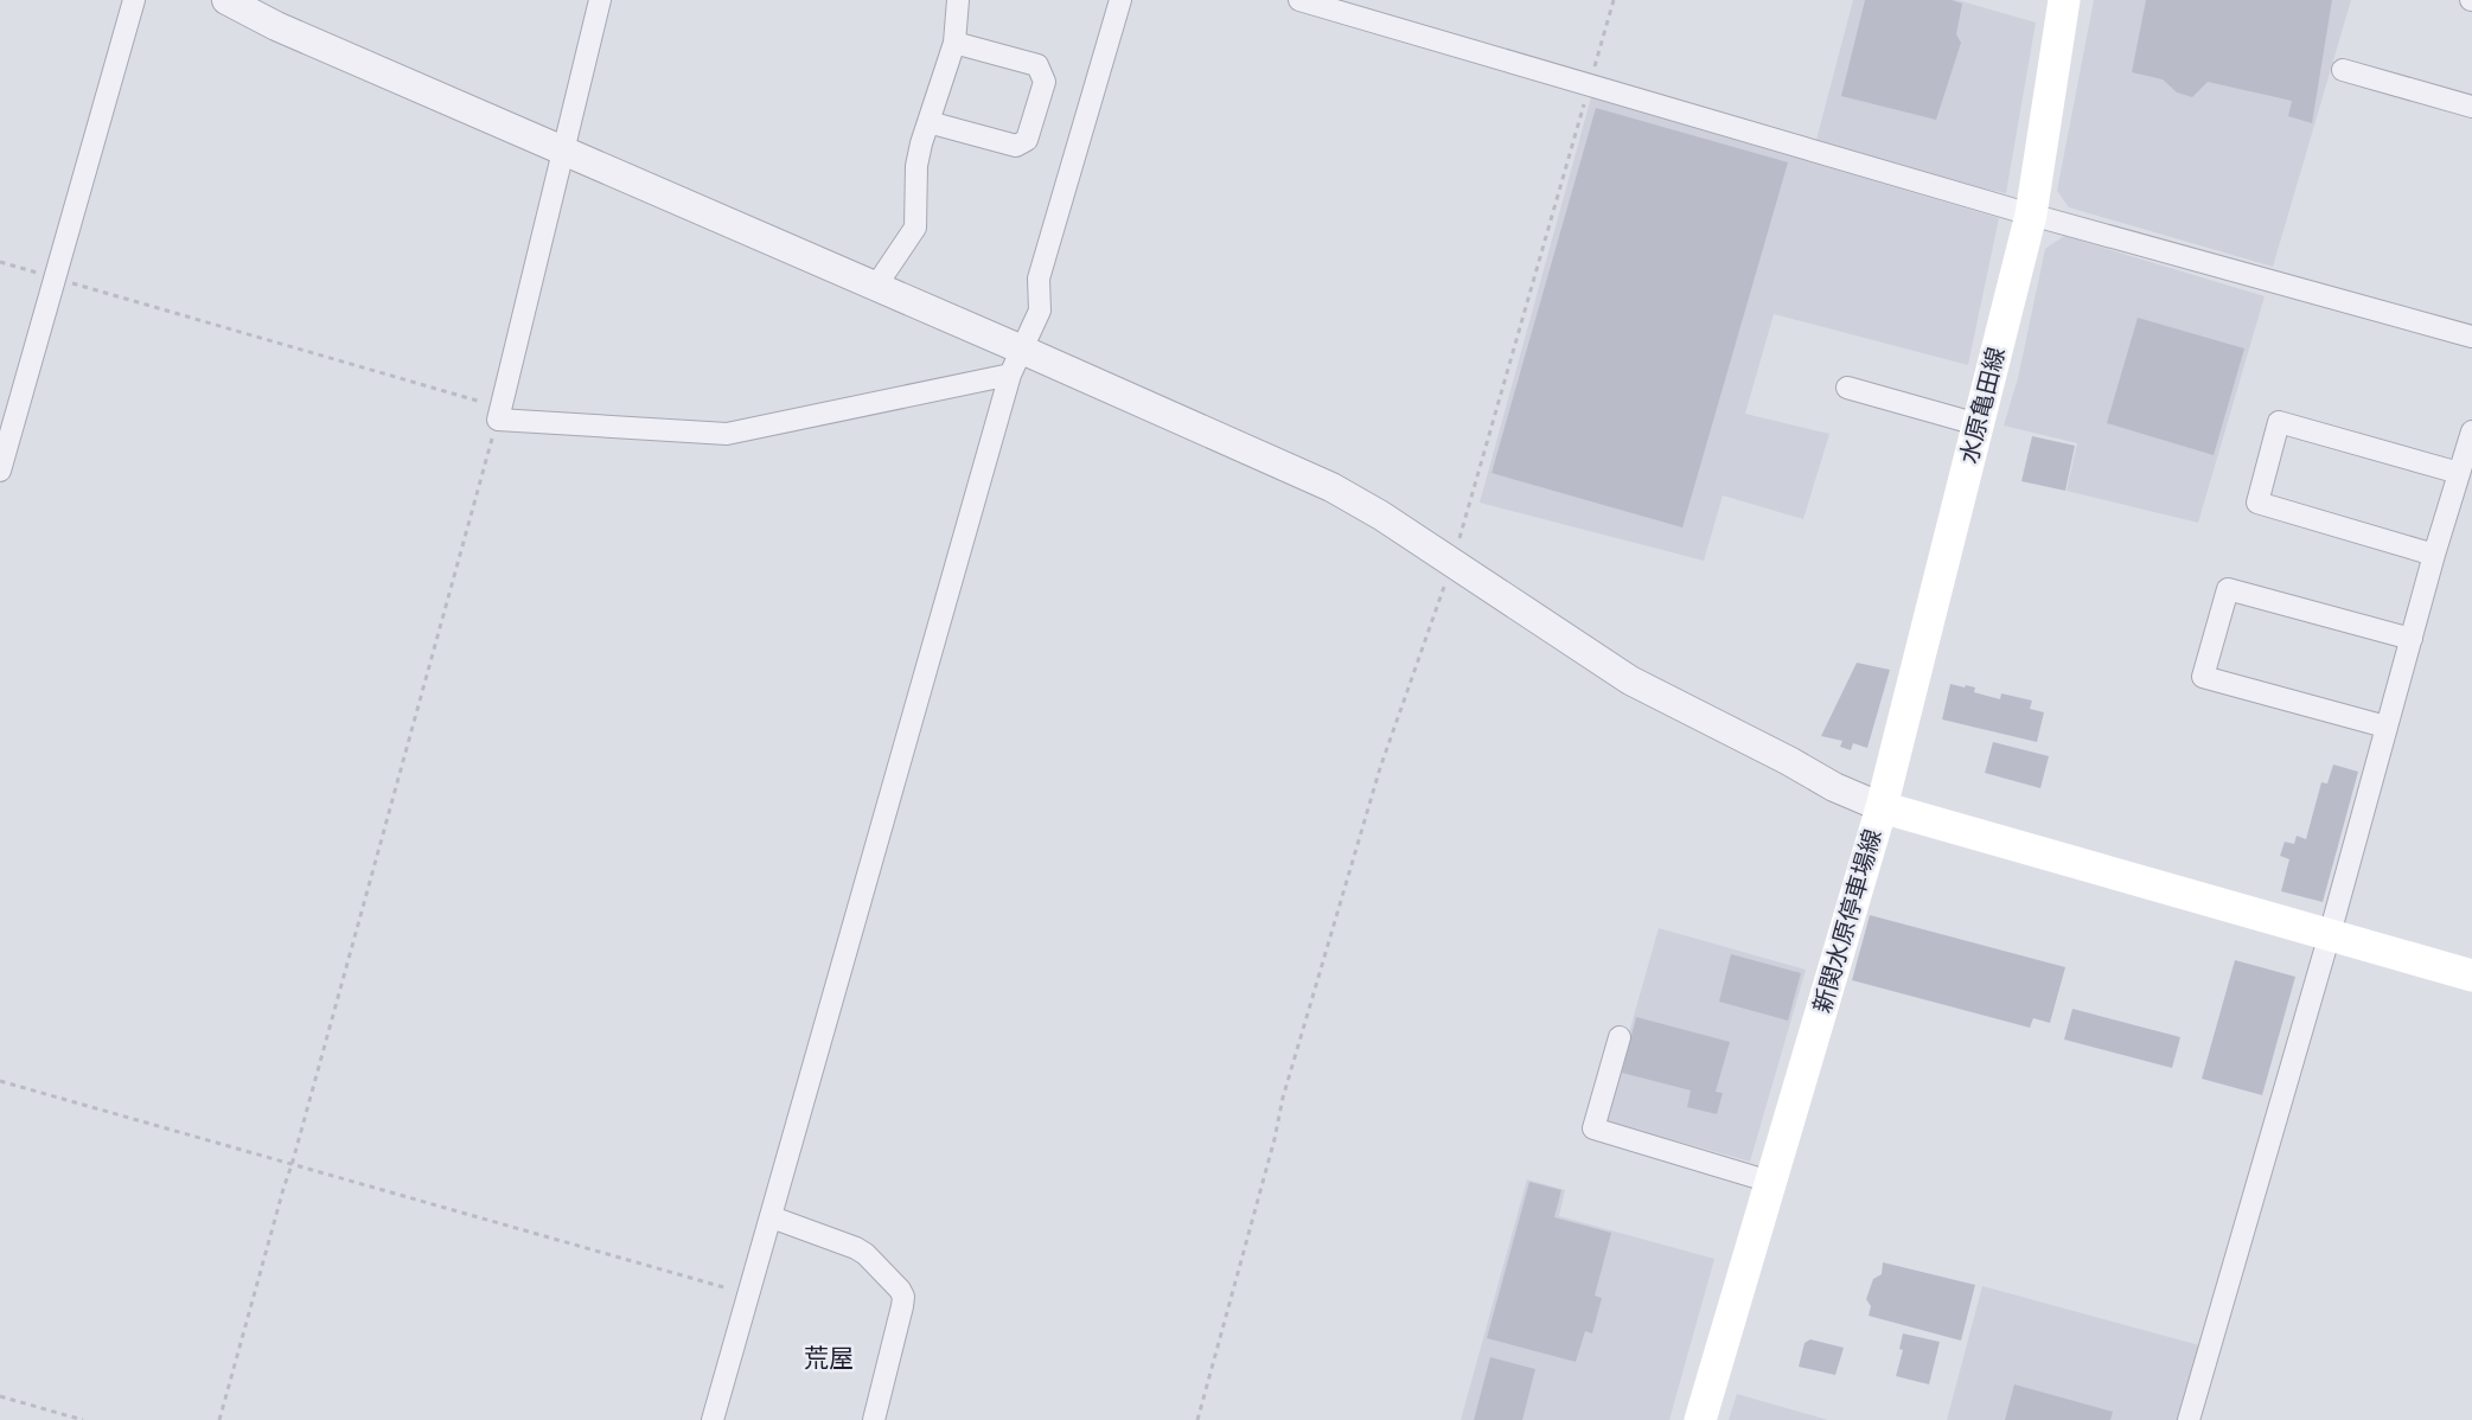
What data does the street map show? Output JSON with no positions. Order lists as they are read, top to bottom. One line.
{"streets":{"main road":["水原亀田線","新関水原停車場線"]},"crossings":[["水原亀田線","新関水原停車場線"]],"districts":["荒屋"]}
